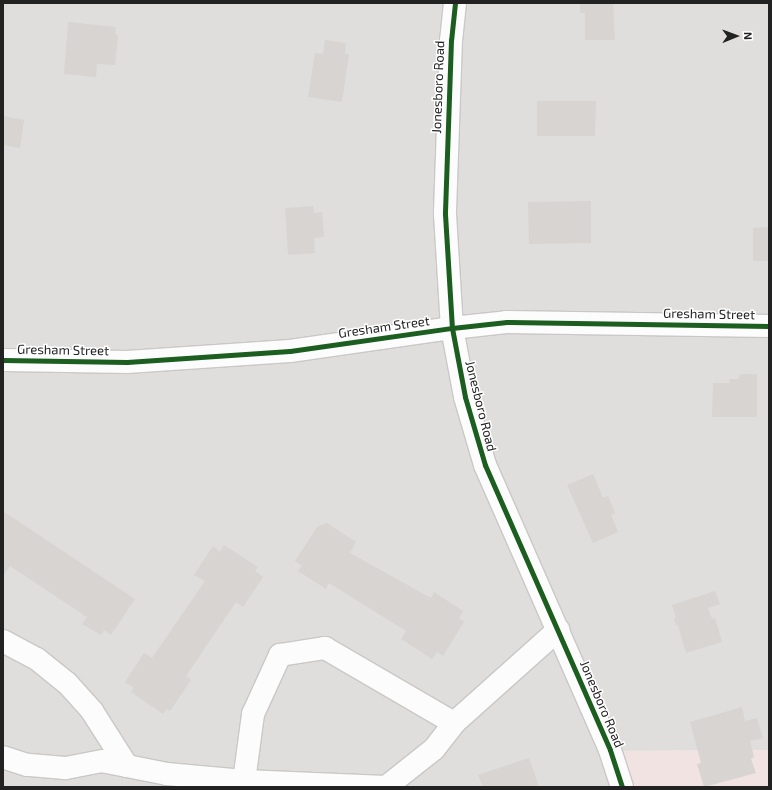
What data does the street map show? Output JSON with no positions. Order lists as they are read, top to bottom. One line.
{"streets":{"street":["Jonesboro Road","Gresham Street"]},"crossings":[["Jonesboro Road","Gresham Street"]],"north":"right"}
